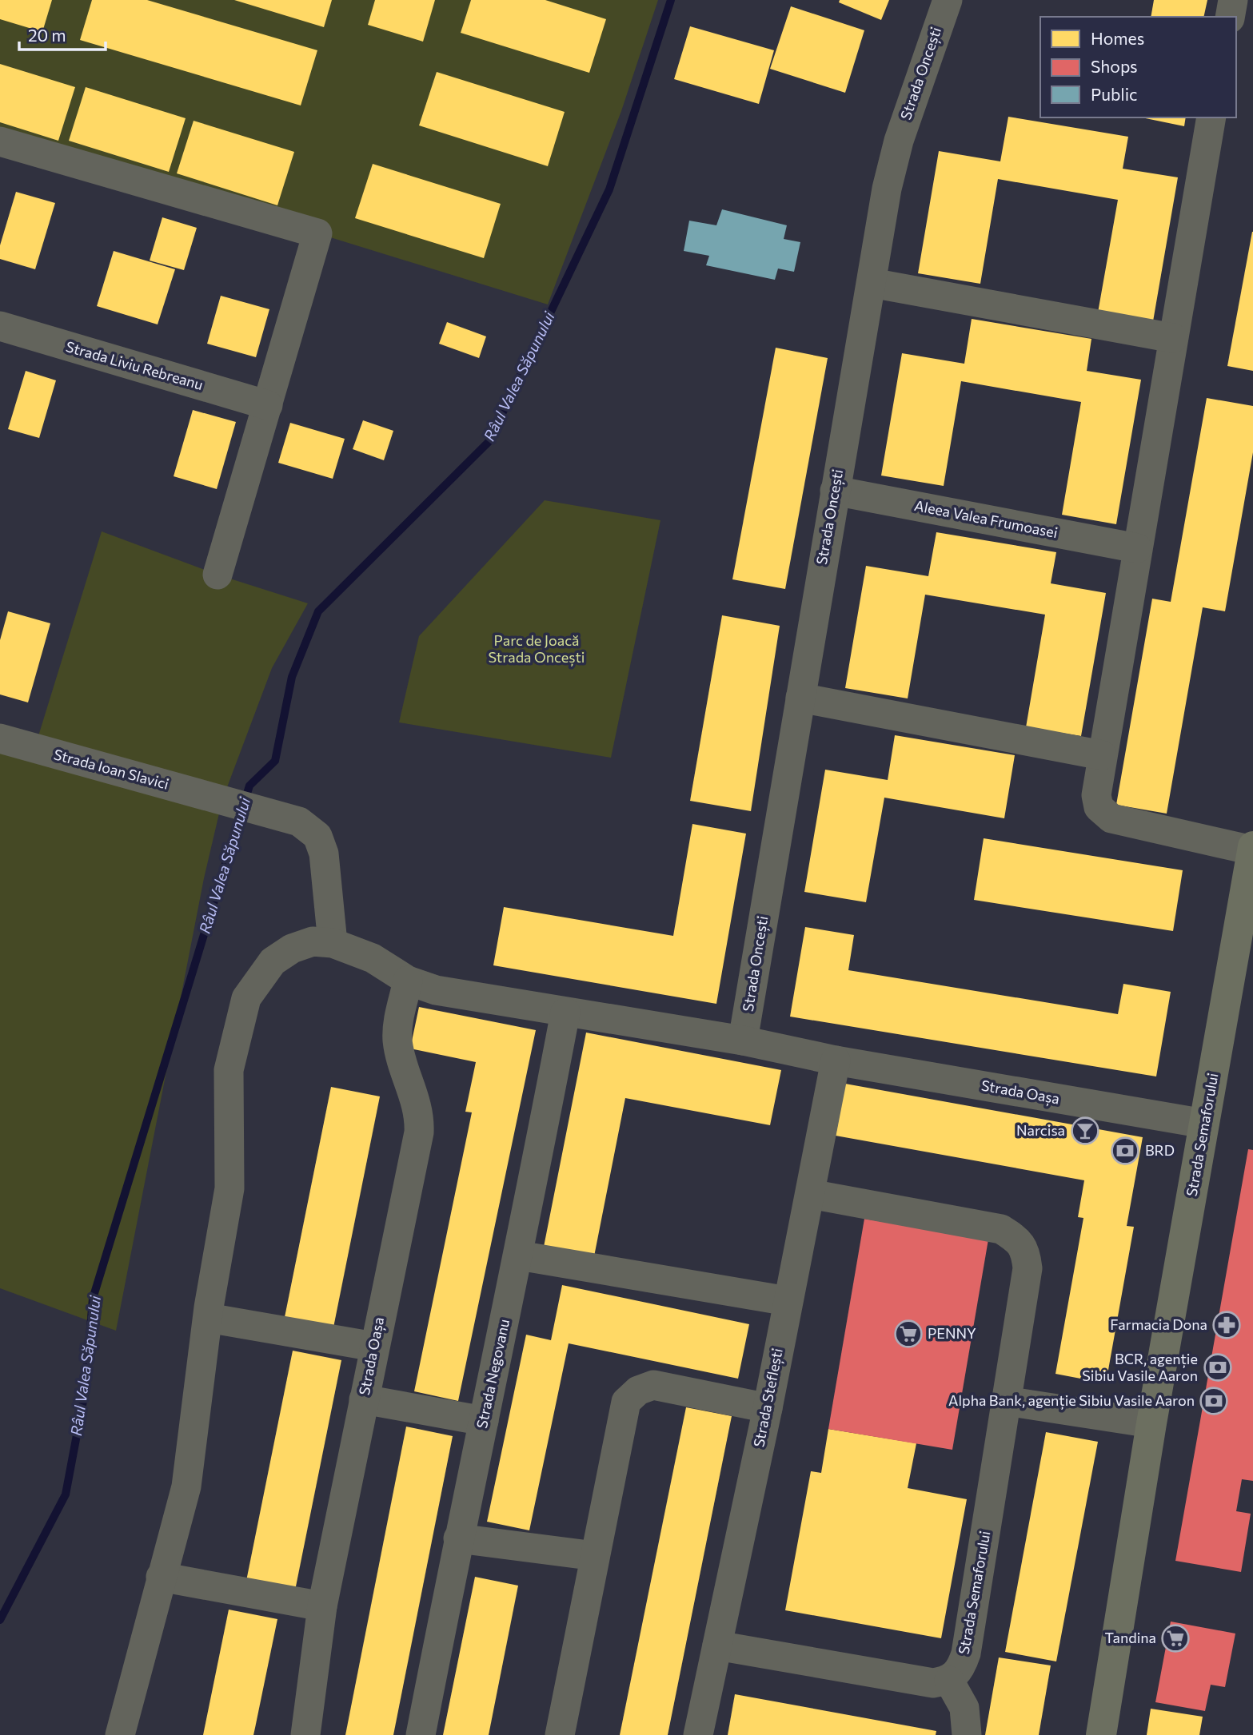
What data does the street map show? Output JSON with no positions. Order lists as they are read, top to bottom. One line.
{"streets":{"main road":["Strada Semaforului"],"street":["Strada Oncești","Strada Liviu Rebreanu","Aleea Valea Frumoasei","Strada Ioan Slavici","Strada Oașa","Strada Negovanu","Strada Steflești"]},"crossings":[["Strada Oncești","Aleea Valea Frumoasei"],["Strada Oncești","Strada Oașa"],["Strada Ioan Slavici","Strada Oașa"],["Strada Oașa","Strada Semaforului"],["Strada Oașa","Strada Negovanu"],["Strada Oașa","Strada Steflești"],["Strada Semaforului","Strada Steflești"]],"water":["Râul Valea Săpunului"],"parks":["Parc de Joacă Strada Oncești"],"places":{"bar":["Narcisa"],"bank":["BRD","BCR, agenție Sibiu Vasile Aaron","Alpha Bank, agenție Sibiu Vasile Aaron"],"pharmacy":["Farmacia Dona"],"supermarket":["PENNY","Tandina"]},"legend":["Homes","Shops","Public"],"scale_bar":"20 m"}
